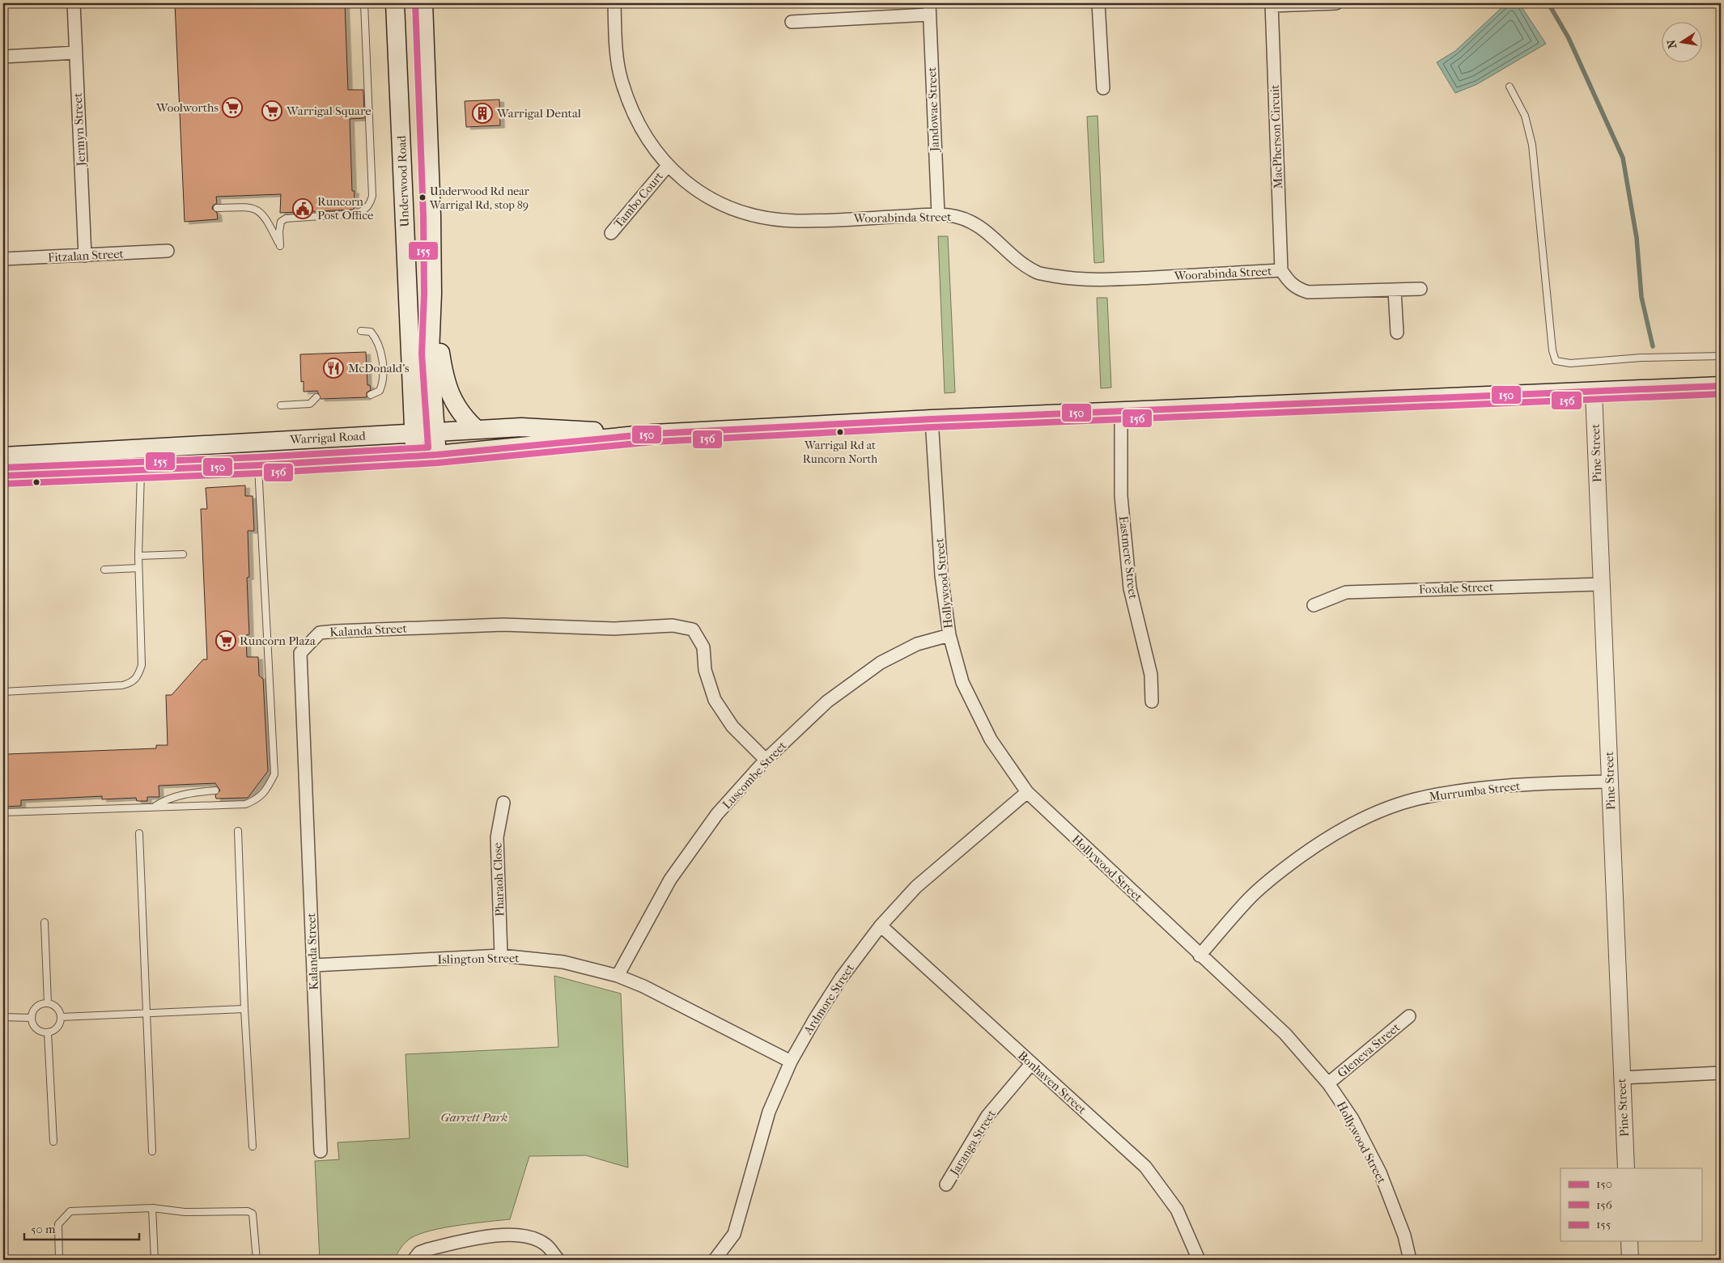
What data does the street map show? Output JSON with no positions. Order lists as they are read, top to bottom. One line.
{"streets":{"main road":["Underwood Road","Warrigal Road"],"street":["Jandowae Street","Jermyn Street","MacPherson Circuit","Tambo Court","Woorabinda Street","Fitzalan Street","Pine Street","Eastmere Street","Hollywood Street","Foxdale Street","Kalanda Street","Luscombe Street","Murrumba Street","Pharaoh Close","Islington Street","Ardmore Street","Gleneva Street","Bonhaven Street","Jaranga Street"]},"crossings":[["Jandowae Street","Woorabinda Street"],["Jermyn Street","Fitzalan Street"],["MacPherson Circuit","Woorabinda Street"],["Underwood Road","Warrigal Road"],["Tambo Court","Woorabinda Street"],["Warrigal Road","Pine Street"],["Warrigal Road","Eastmere Street"],["Warrigal Road","Hollywood Street"],["Pine Street","Foxdale Street"],["Pine Street","Murrumba Street"],["Hollywood Street","Luscombe Street"],["Hollywood Street","Murrumba Street"],["Hollywood Street","Ardmore Street"],["Hollywood Street","Gleneva Street"],["Kalanda Street","Luscombe Street"],["Kalanda Street","Islington Street"],["Luscombe Street","Islington Street"],["Pharaoh Close","Islington Street"],["Islington Street","Ardmore Street"],["Ardmore Street","Bonhaven Street"],["Bonhaven Street","Jaranga Street"]],"parks":["Garrett Park"],"places":{"supermarket":["Woolworths","Warrigal Square","Runcorn Plaza"],"building":["Warrigal Dental"],"other":["Underwood Rd near Warrigal Rd, stop 89","Warrigal Rd at Runcorn North"],"public building":["Runcorn Post Office"],"restaurant":["McDonald's"]},"lines":["transit line 155","transit line 150","transit line 156"],"legend":["150","156","155"],"scale_bar":"50 m","north":"left"}
